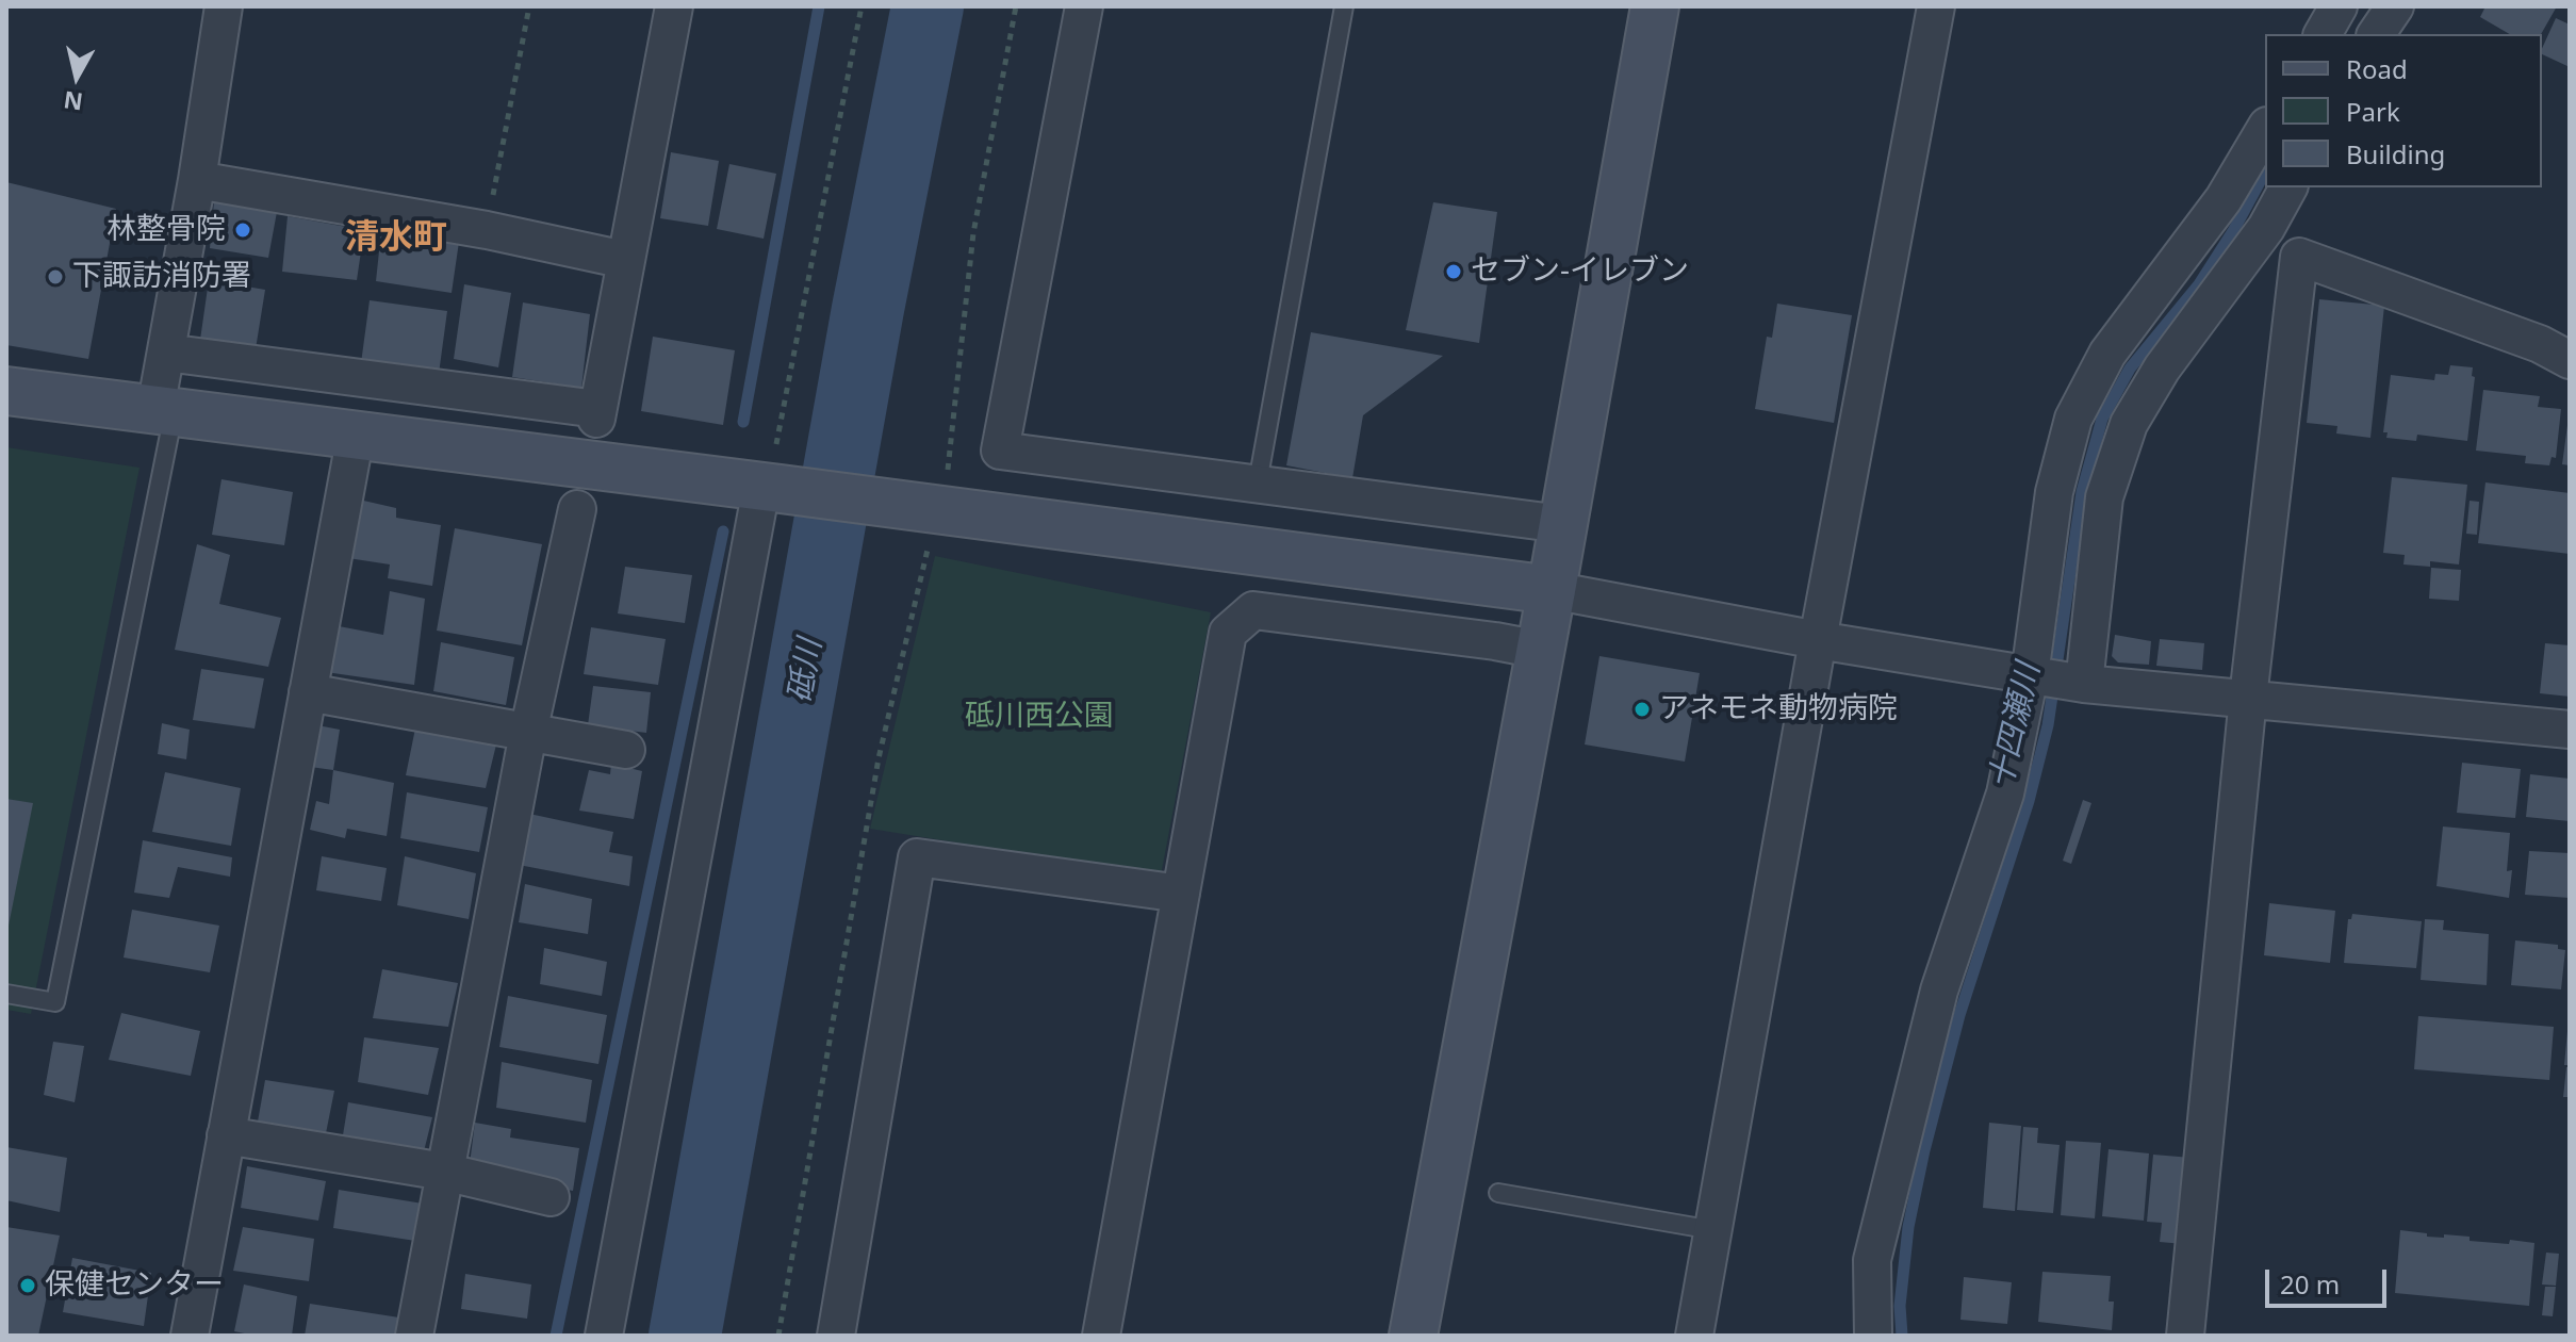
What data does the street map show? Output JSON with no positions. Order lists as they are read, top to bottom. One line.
{"districts":["清水町"],"water":["砥川","十四瀬川"],"parks":["砥川西公園"],"places":["林整骨院","セブン-イレブン","下諏訪消防署","アネモネ動物病院","保健センター"],"legend":["Road","Park","Building"],"scale_bar":"20 m","north":"bottom"}
